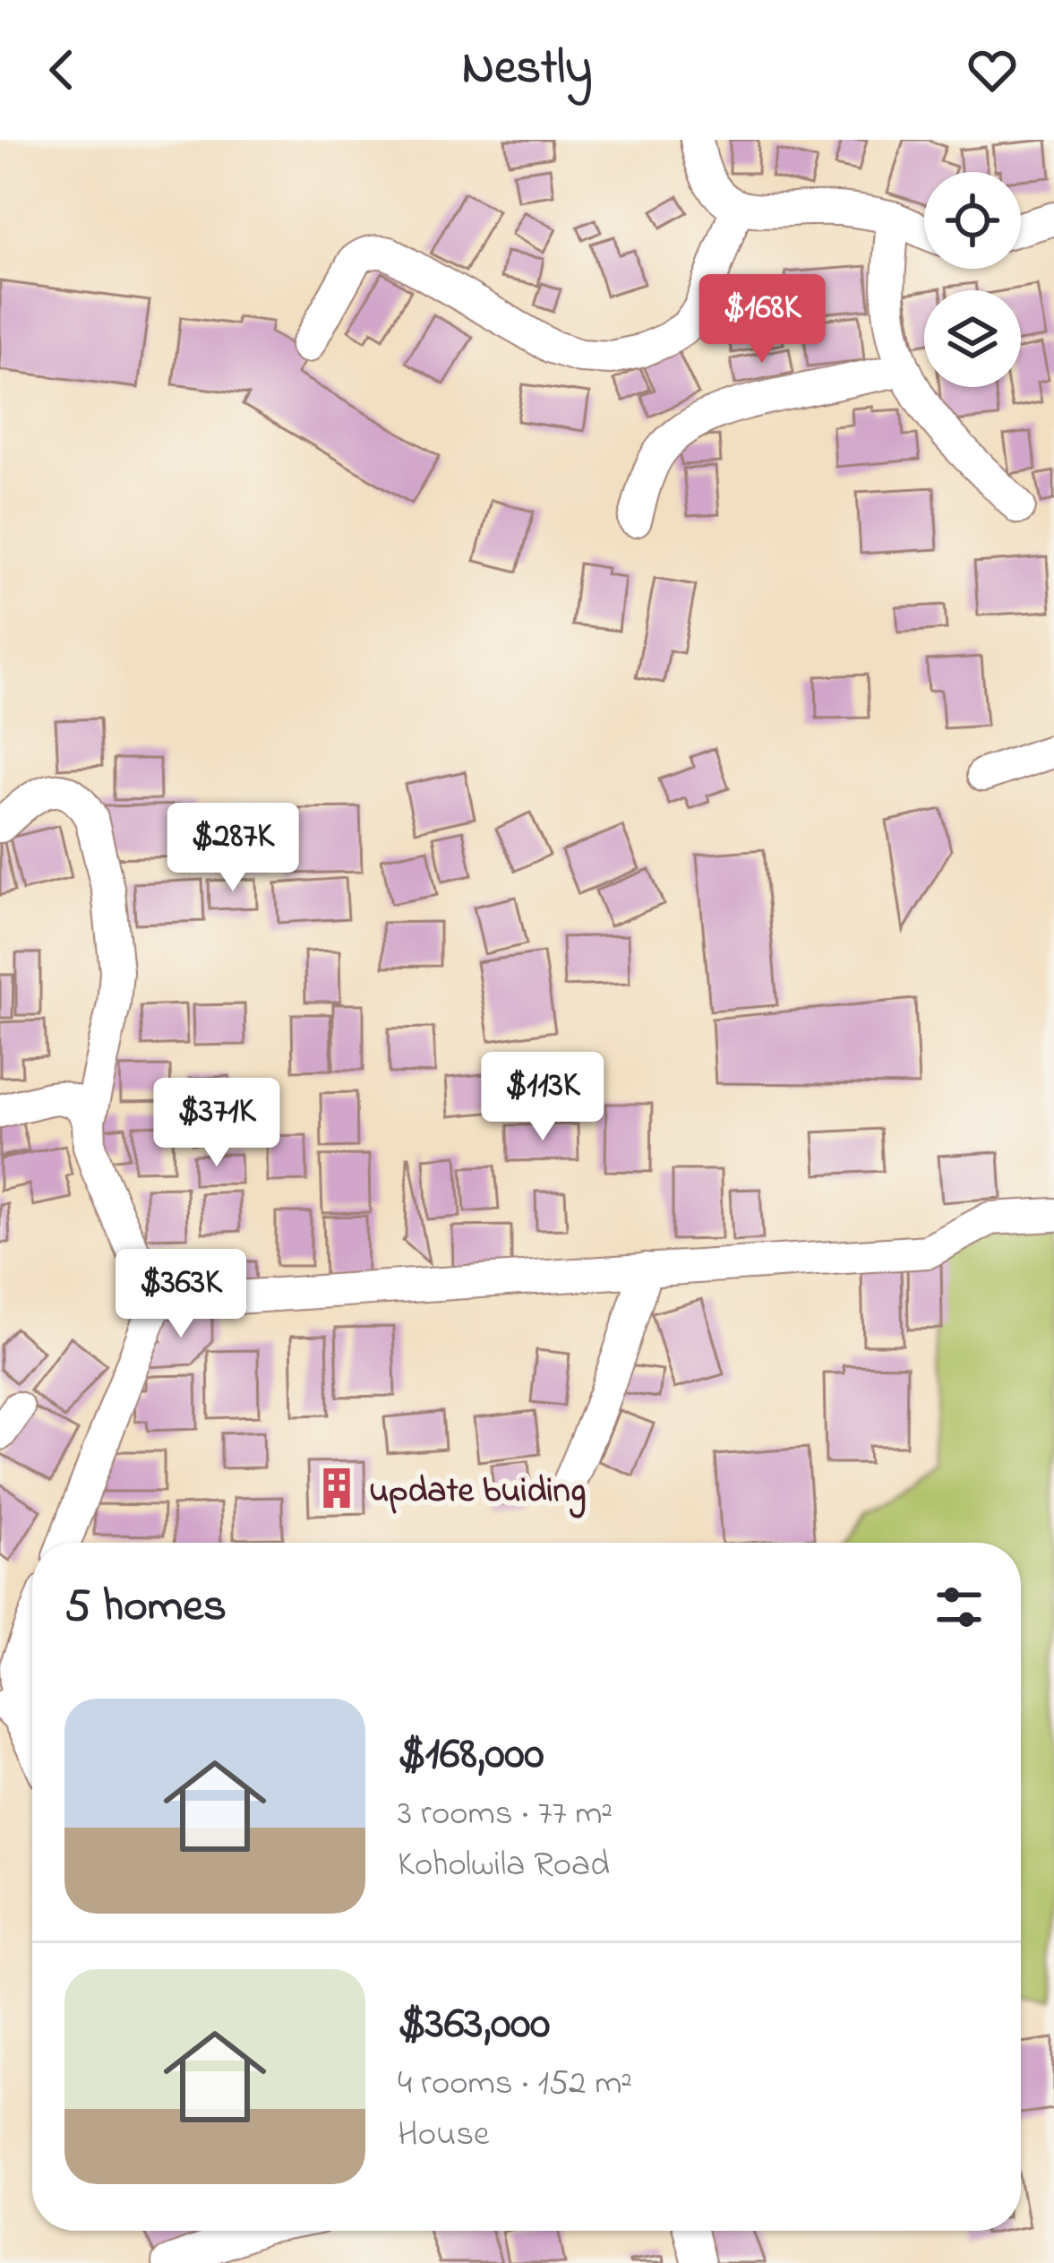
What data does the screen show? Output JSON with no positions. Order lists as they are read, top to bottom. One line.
{"places":{"building":["update buiding"]},"page":{"header":"Nestly","price":["$168K","$287K","$113K","$371K","$363K"],"heading":"5 homes","list":[{"name":"$168,000","note":"3 rooms · 77 m² · Koholwila Road"},{"name":"$363,000","note":"4 rooms · 152 m² · House"}]}}
